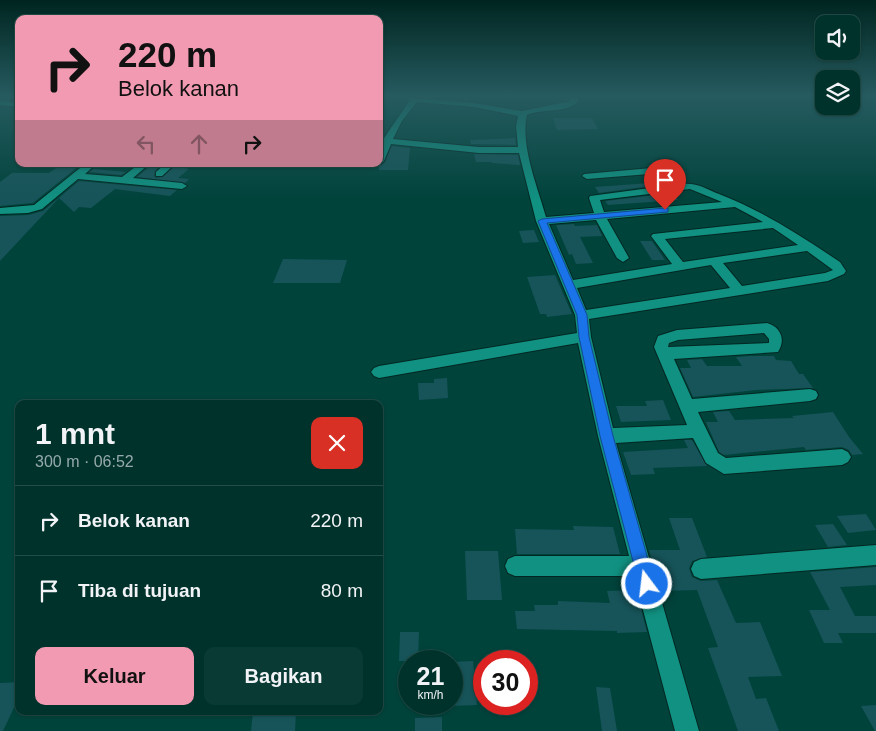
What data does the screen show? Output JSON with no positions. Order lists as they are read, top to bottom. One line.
{"page":{"turn":["220 m","Belok kanan"],"heading":["1 mnt","300 m · 06:52"],"list":[{"name":"Belok kanan","value":"220 m"},{"name":"Tiba di tujuan","value":"80 m"}],"buttons":["Keluar","Bagikan"],"speed":"21 km/h","limit":"30"}}
